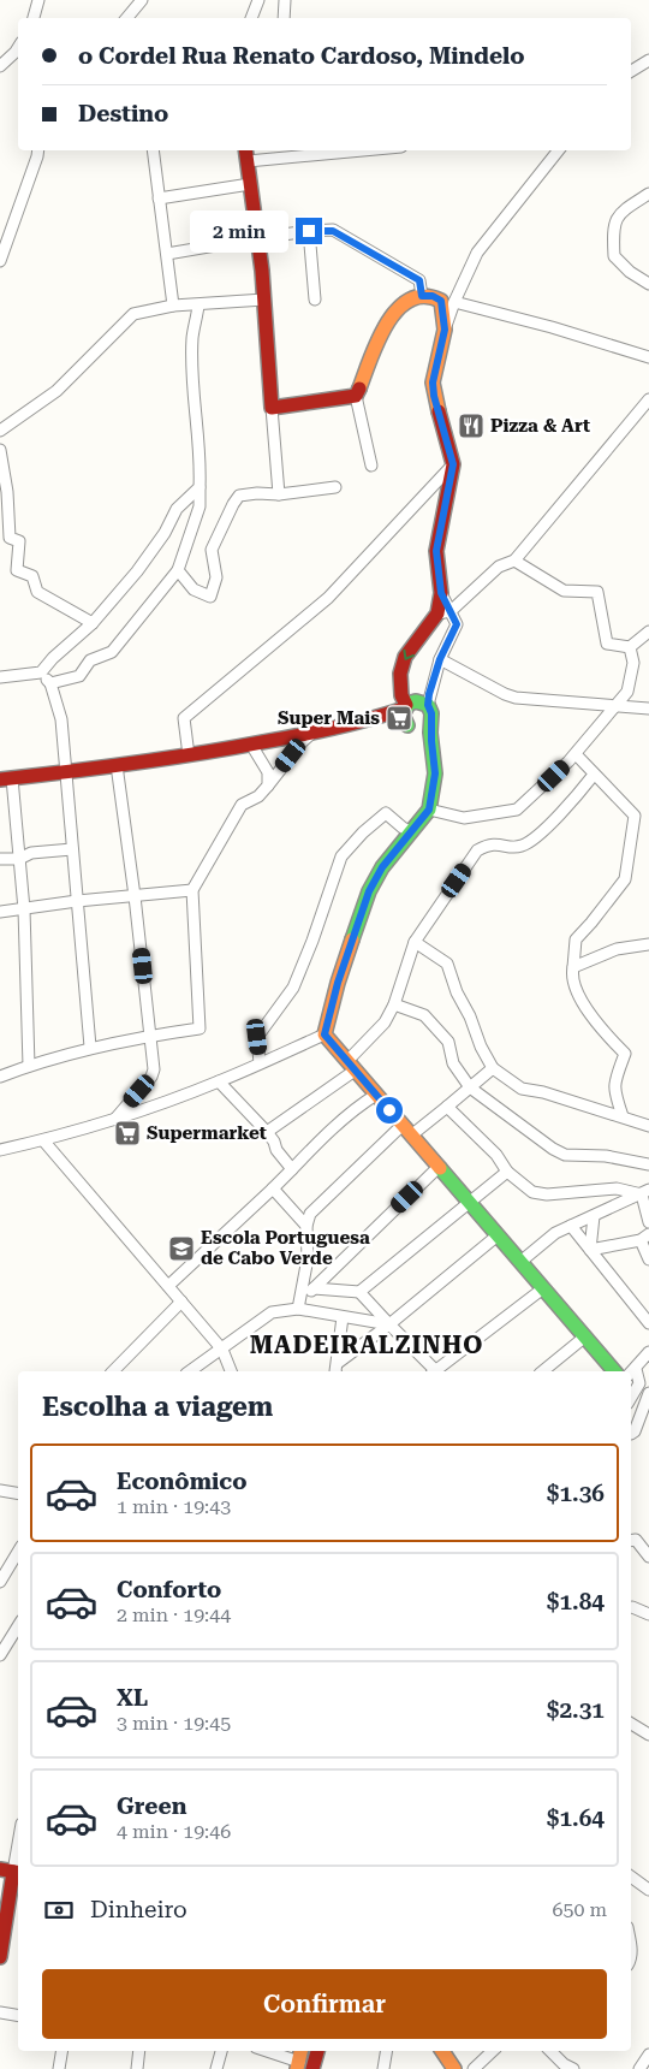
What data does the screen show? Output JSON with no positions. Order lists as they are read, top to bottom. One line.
{"districts":["MADEIRALZINHO"],"places":{"restaurant":["Pizza & Art"],"supermarket":["Super Mais","Supermarket"],"school or university":["Escola Portuguesa de Cabo Verde"]},"page":{"banner":["o Cordel Rua Renato Cardoso, Mindelo","Destino"],"bubble":"2 min","heading":"Escolha a viagem","list":[{"name":"Econômico","note":"1 min · 19:43","value":"$1.36"},{"name":"Conforto","note":"2 min · 19:44","value":"$1.84"},{"name":"XL","note":"3 min · 19:45","value":"$2.31"},{"name":"Green","note":"4 min · 19:46","value":"$1.64"}],"pay":["Dinheiro","650 m"],"buttons":"Confirmar"}}
